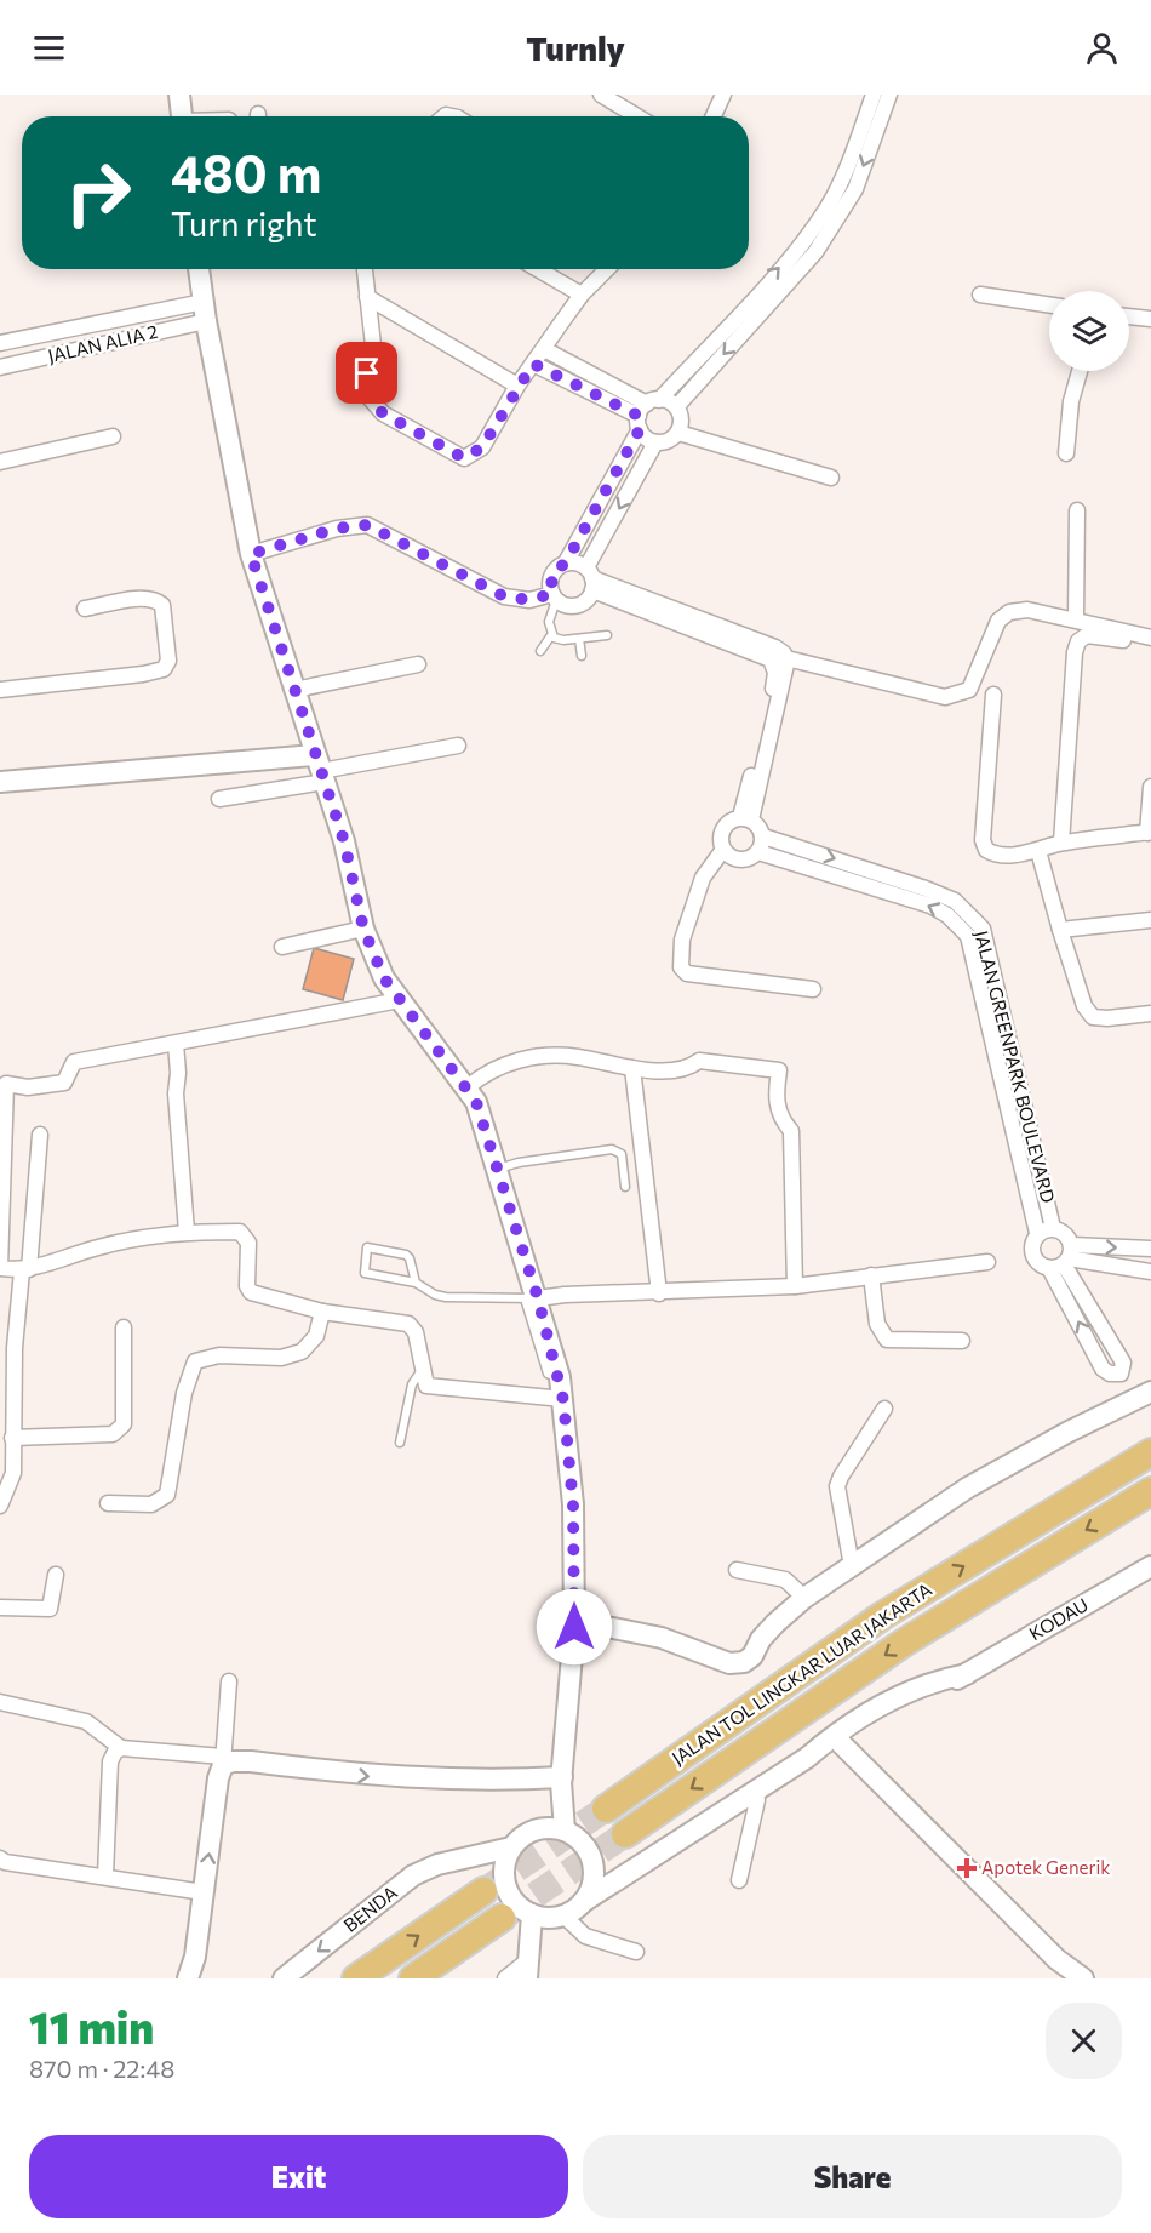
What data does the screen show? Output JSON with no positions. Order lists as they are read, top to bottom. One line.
{"streets":{"highway":["JALAN TOL LINGKAR LUAR JAKARTA"],"street":["JALAN ALIA 2","JALAN GREENPARK BOULEVARD","KODAU","BENDA"]},"crossings":[["KODAU","BENDA"]],"one_way":["BENDA"],"places":{"health":["Apotek Generik"]},"page":{"header":"Turnly","turn":["480 m","Turn right"],"heading":["11 min","870 m · 22:48"],"buttons":["Exit","Share"]}}
